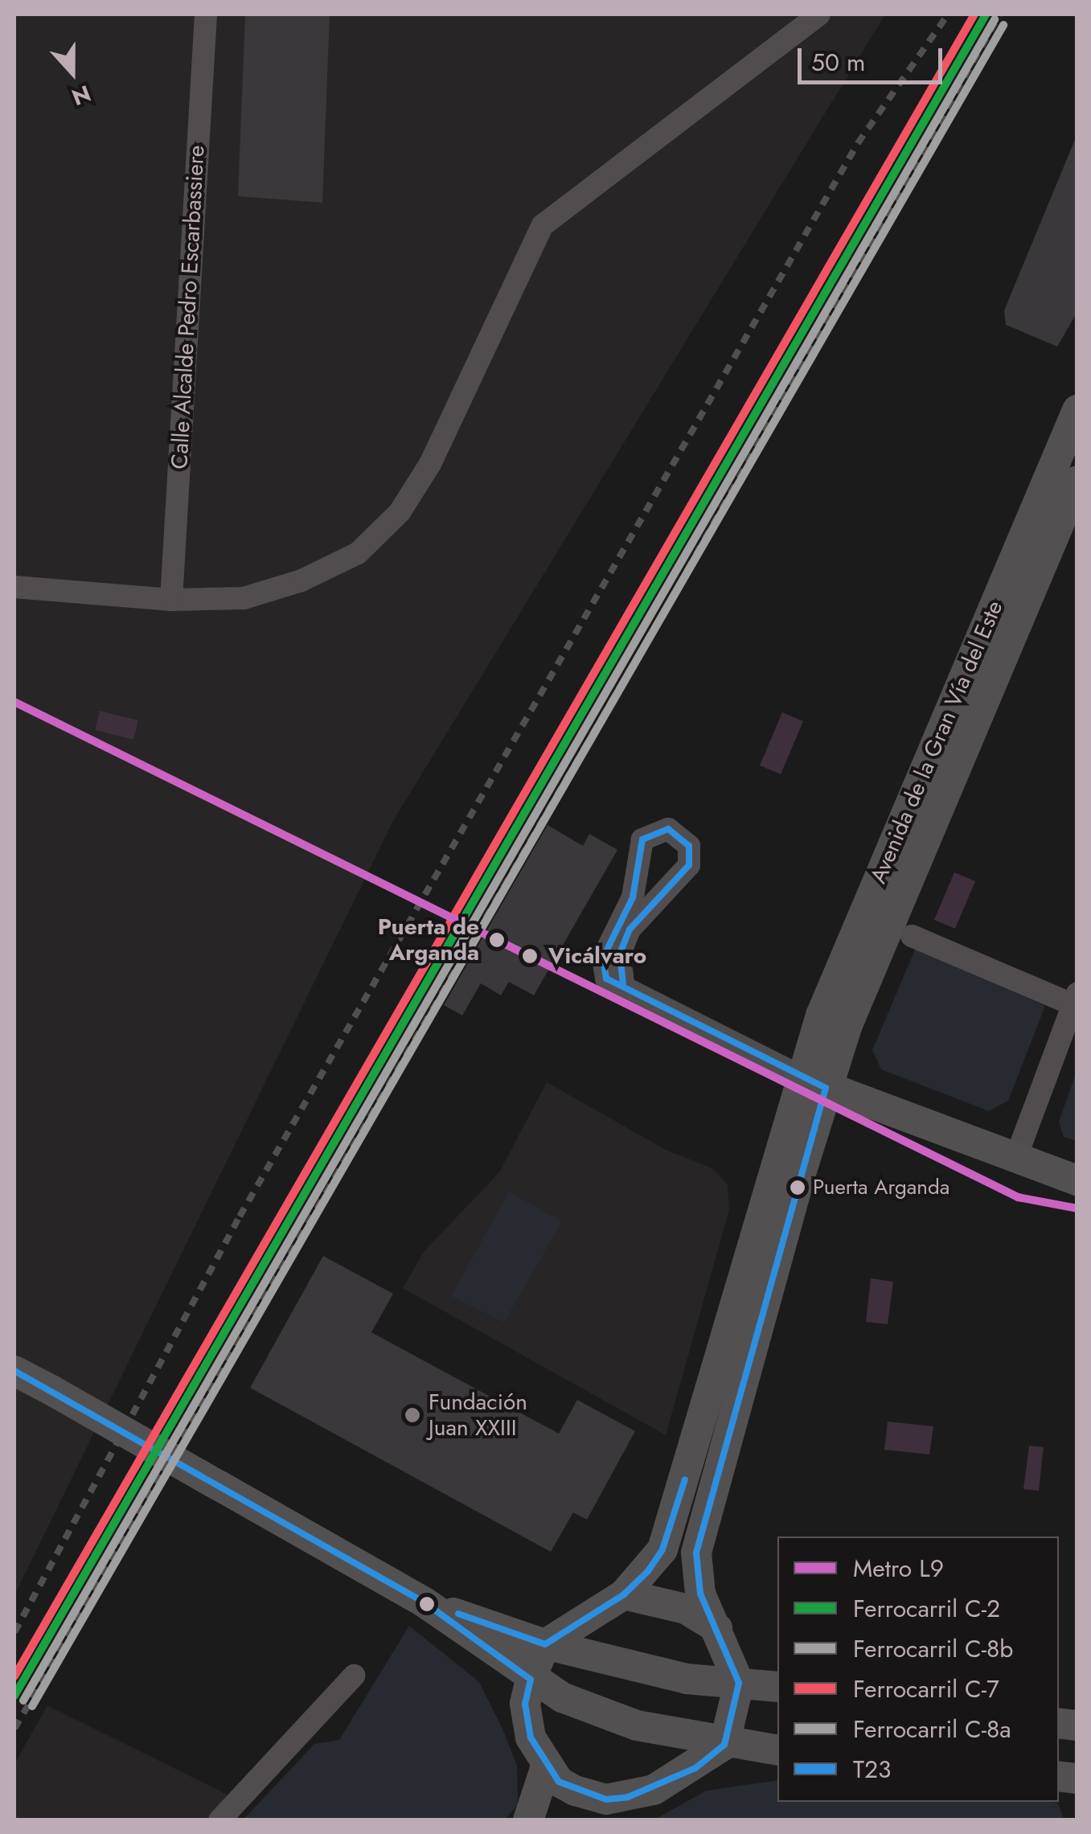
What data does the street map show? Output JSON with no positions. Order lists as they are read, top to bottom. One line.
{"streets":{"main road":["Avenida de la Gran Vía del Este"],"street":["Calle Alcalde Pedro Escarbassiere"]},"places":["Puerta de Arganda","Vicálvaro","Puerta Arganda","Fundación Juan XXIII"],"lines":["rail line C-2","rail line C-7","rail line C-8b","rail line C-8a","metro line L9","transit line T23"],"legend":["Metro L9","Ferrocarril C-2","Ferrocarril C-8b","Ferrocarril C-7","Ferrocarril C-8a","T23"],"scale_bar":"50 m","north":"bottom"}
